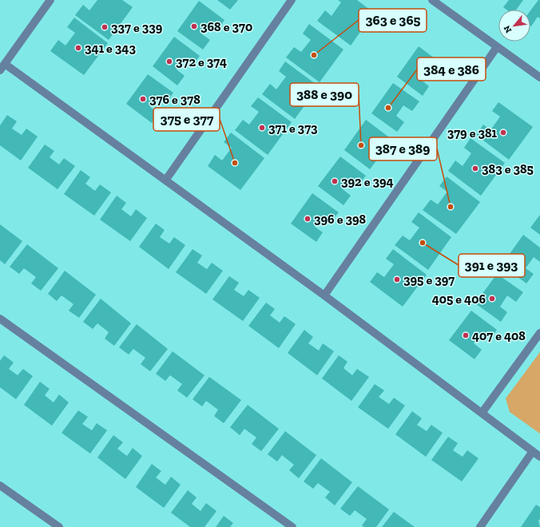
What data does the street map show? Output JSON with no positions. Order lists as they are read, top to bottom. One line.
{"places":["368 e 370","337 e 339","341 e 343","363 e 365","372 e 374","376 e 378","384 e 386","371 e 373","379 e 381","388 e 390","375 e 377","383 e 385","392 e 394","387 e 389","396 e 398","391 e 393","395 e 397","405 e 406","407 e 408"],"north":"bottom left"}
